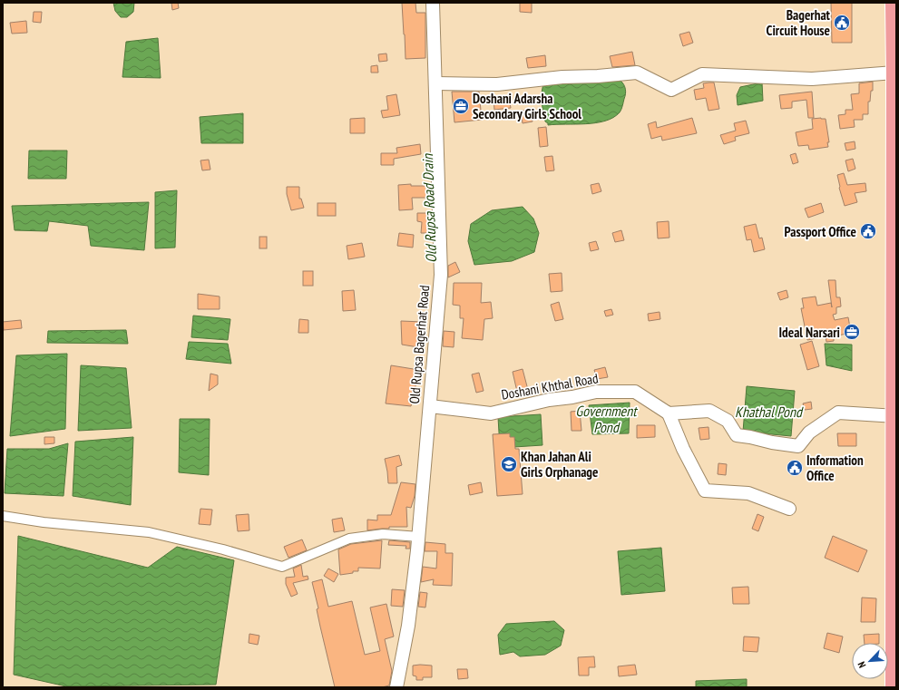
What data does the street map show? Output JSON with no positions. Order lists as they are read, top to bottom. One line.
{"streets":{"street":["Old Rupsa Bagerhat Road","Doshani Khthal Road"]},"crossings":[["Old Rupsa Bagerhat Road","Doshani Khthal Road"]],"water":["Old Rupsa Road Drain","Government Pond","Khathal Pond"],"places":{"public building":["Bagerhat Circuit House","Passport Office","Information Office"],"office":["Doshani Adarsha Secondary Girls School","Ideal Narsari"],"school or university":["Khan Jahan Ali Girls Orphanage"]},"north":"bottom left"}
